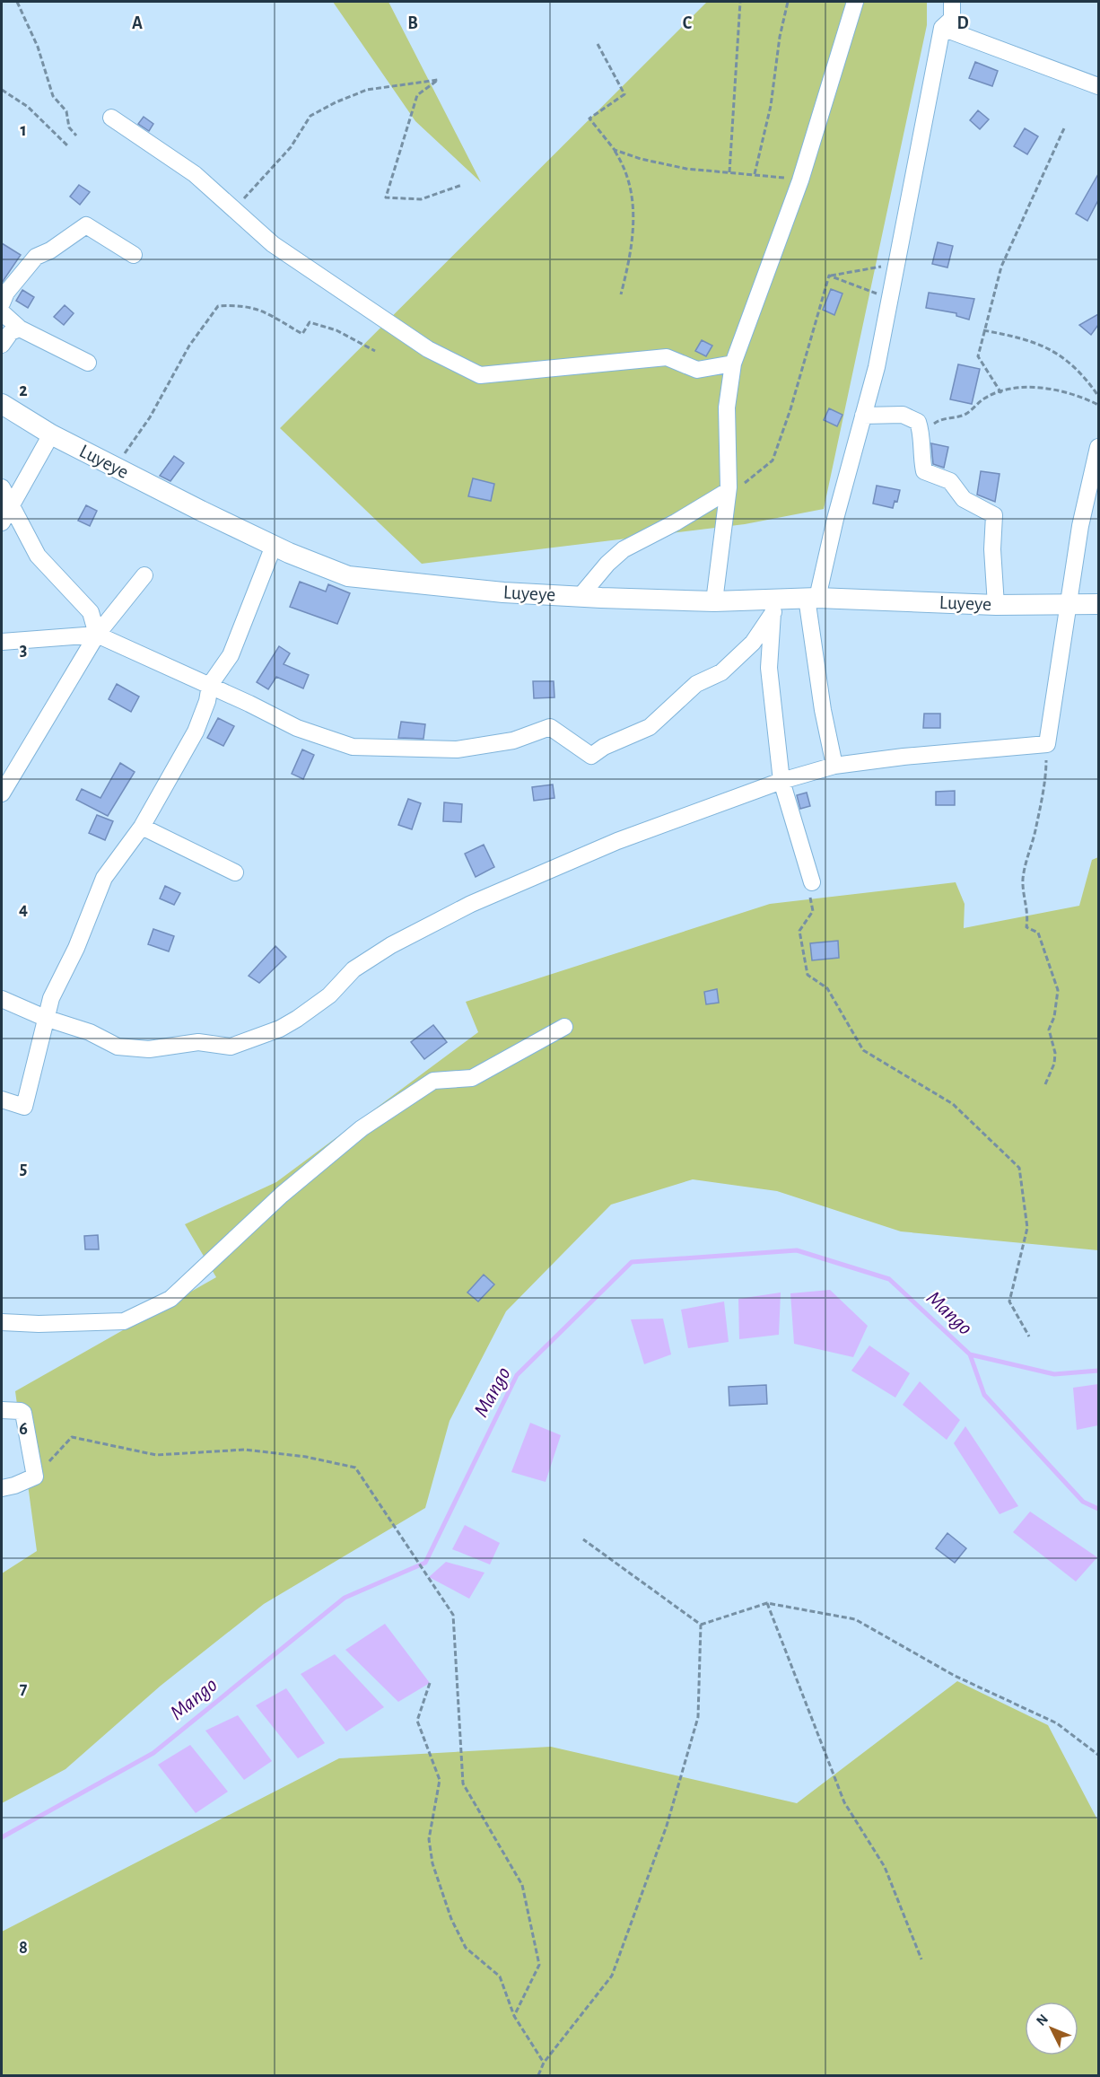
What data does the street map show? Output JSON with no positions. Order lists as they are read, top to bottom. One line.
{"streets":{"street":["Luyeye"]},"water":["Mango"],"north":"top left","grid":{"columns":["A","B","C","D"],"rows":["1","2","3","4","5","6","7","8"]}}
